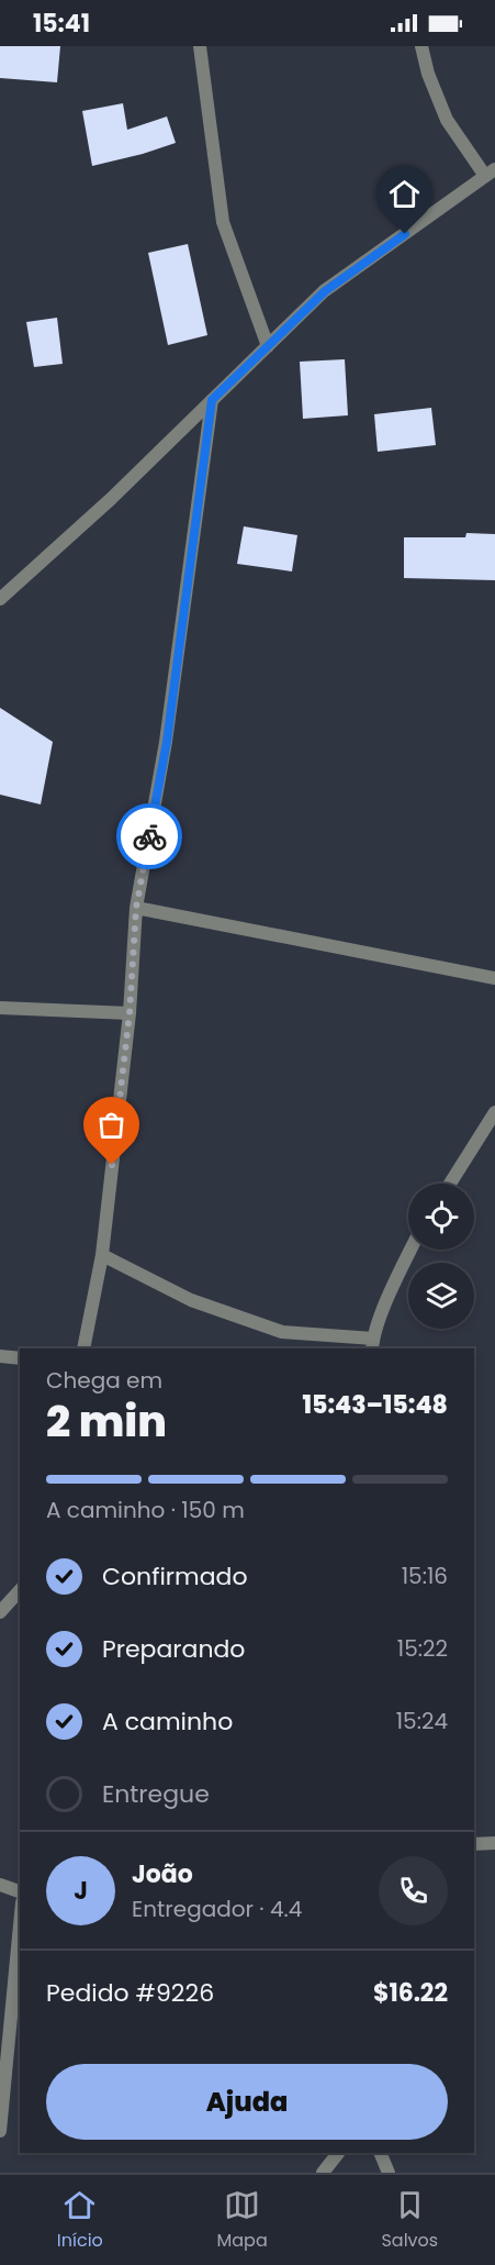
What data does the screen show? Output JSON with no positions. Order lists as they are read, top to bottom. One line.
{"page":{"status":"15:41","heading":["2 min","Chega em","15:43–15:48"],"panel":["João","Entregador · 4.4","Pedido #9226","$16.22"],"bar":"A caminho · 150 m","list":[["Confirmado","15:16"],["Preparando","15:22"],["A caminho","15:24"],"Entregue"],"round":"J","buttons":"Ajuda","tabs":["Início","Mapa","Salvos"]}}
